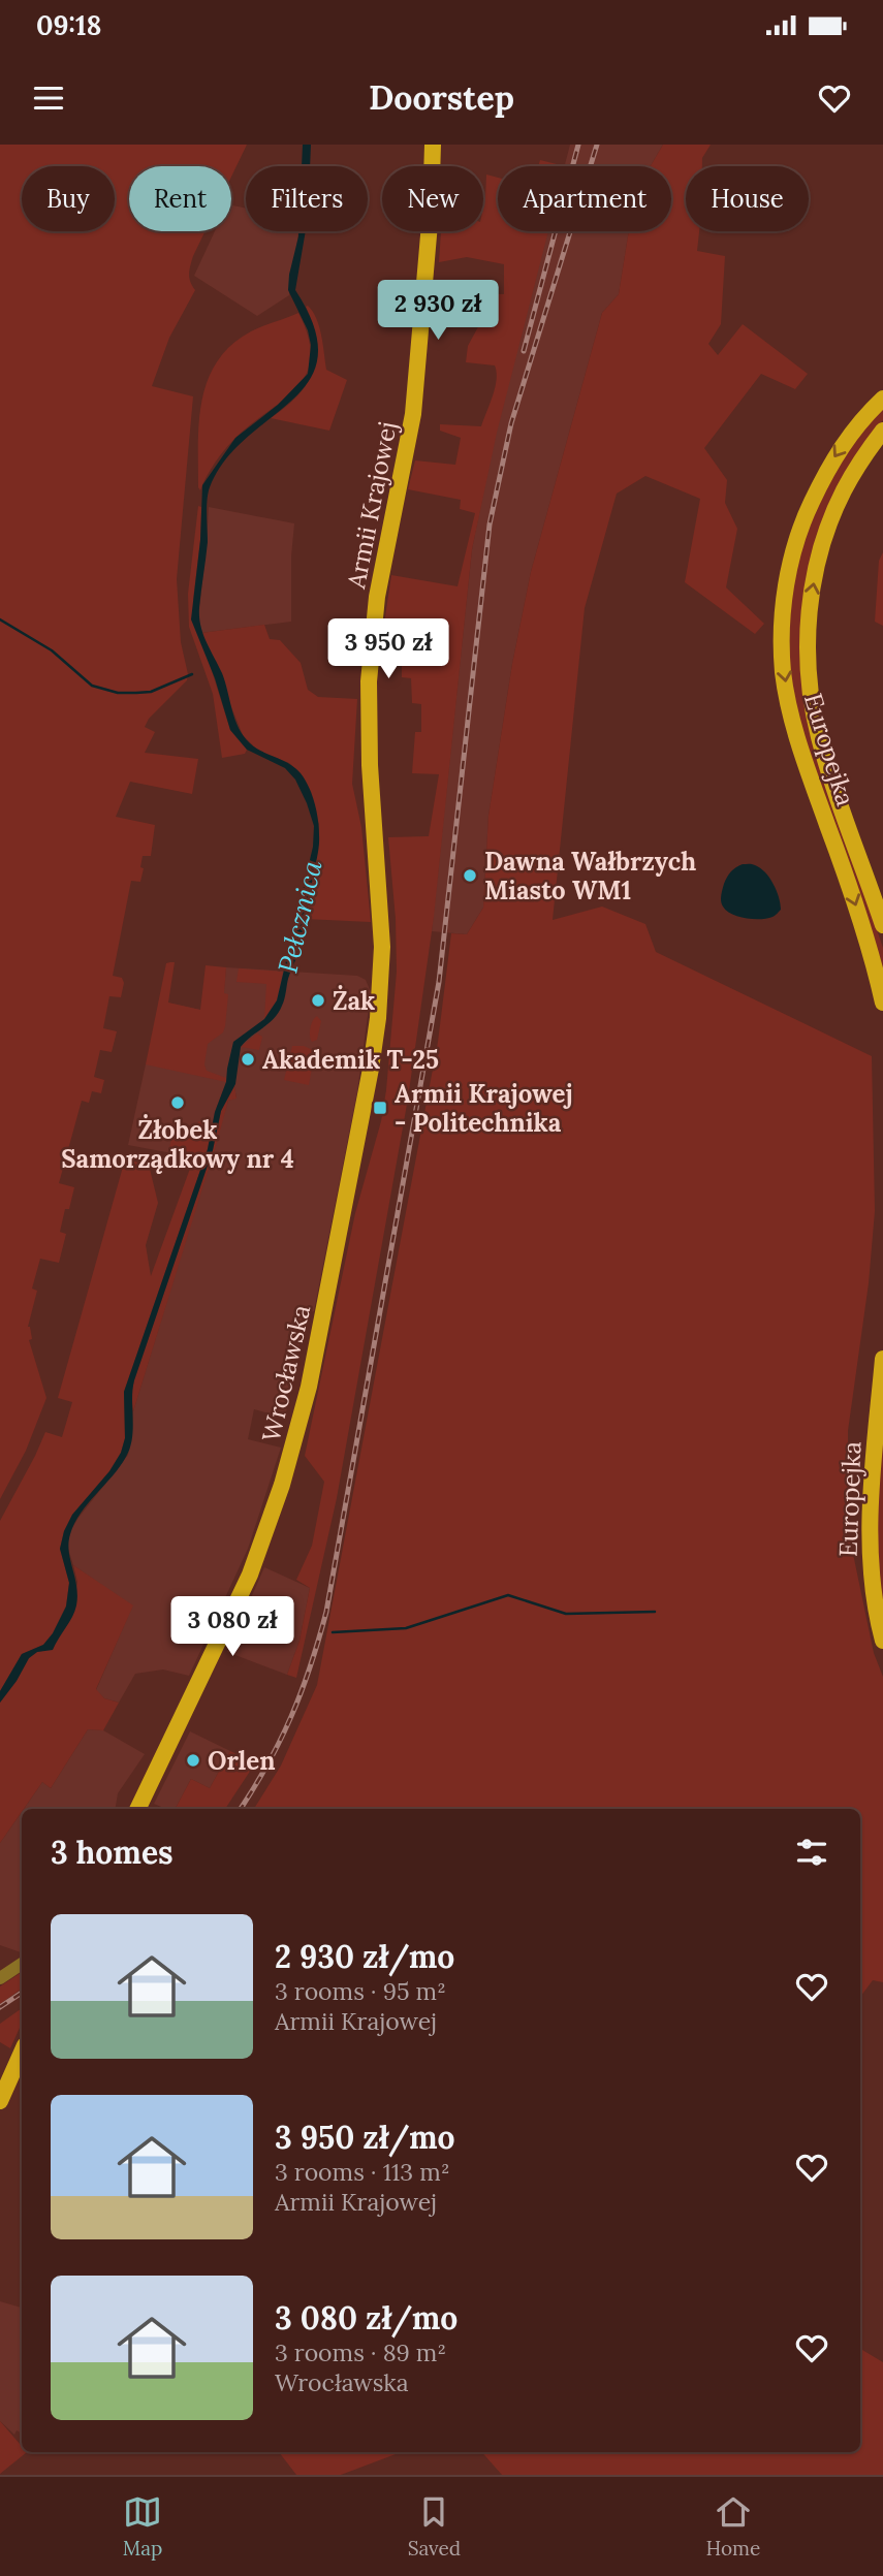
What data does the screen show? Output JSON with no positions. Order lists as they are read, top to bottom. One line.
{"streets":{"main road":["Armii Krajowej","Europejka","Wrocławska"]},"crossings":[["Armii Krajowej","Wrocławska"]],"water":["Pełcznica"],"places":{"other":["Dawna Wałbrzych Miasto WM1","Żak","Akademik T-25","Żłobek Samorządkowy nr 4","Orlen"],"transit":["Armii Krajowej - Politechnika"]},"page":{"status":"09:18","header":"Doorstep","chip":["Buy","Rent","Filters","New","Apartment","House"],"price":["2 930 zł","3 950 zł","3 080 zł"],"heading":"3 homes","list":[{"name":"2 930 zł/mo","note":"3 rooms · 95 m² · Armii Krajowej"},{"name":"3 950 zł/mo","note":"3 rooms · 113 m² · Armii Krajowej"},{"name":"3 080 zł/mo","note":"3 rooms · 89 m² · Wrocławska"}],"tabs":["Map","Saved","Home"]}}
